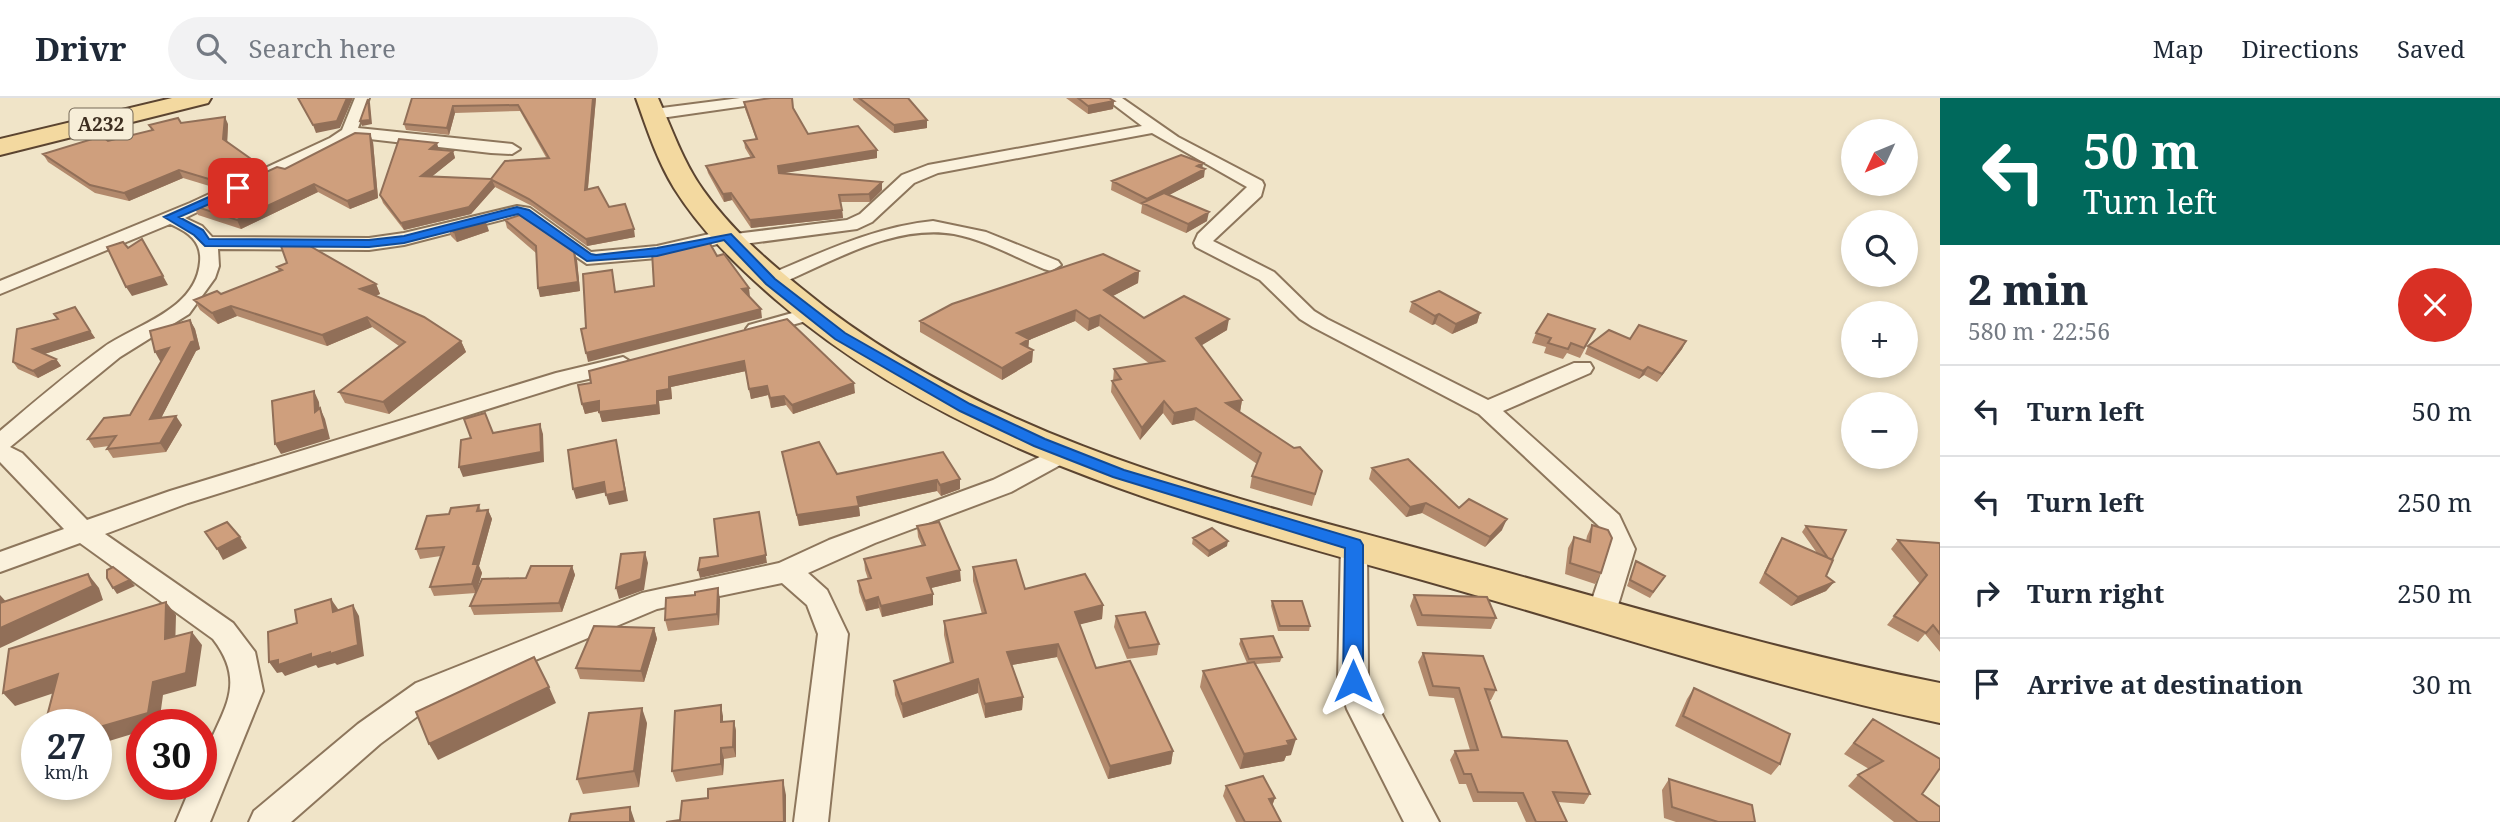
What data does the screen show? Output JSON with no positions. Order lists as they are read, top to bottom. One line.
{"streets":{"main road":["A232"]},"north":"bottom left","page":{"header":"Drivr","search":"Search here","nav":["Map","Directions","Saved"],"turn":["50 m","Turn left"],"map_buttons":["+","−"],"heading":["2 min","580 m · 22:56"],"list":[{"name":"Turn left","value":"50 m"},{"name":"Turn left","value":"250 m"},{"name":"Turn right","value":"250 m"},{"name":"Arrive at destination","value":"30 m"}],"speed":"27 km/h","limit":"30"}}
